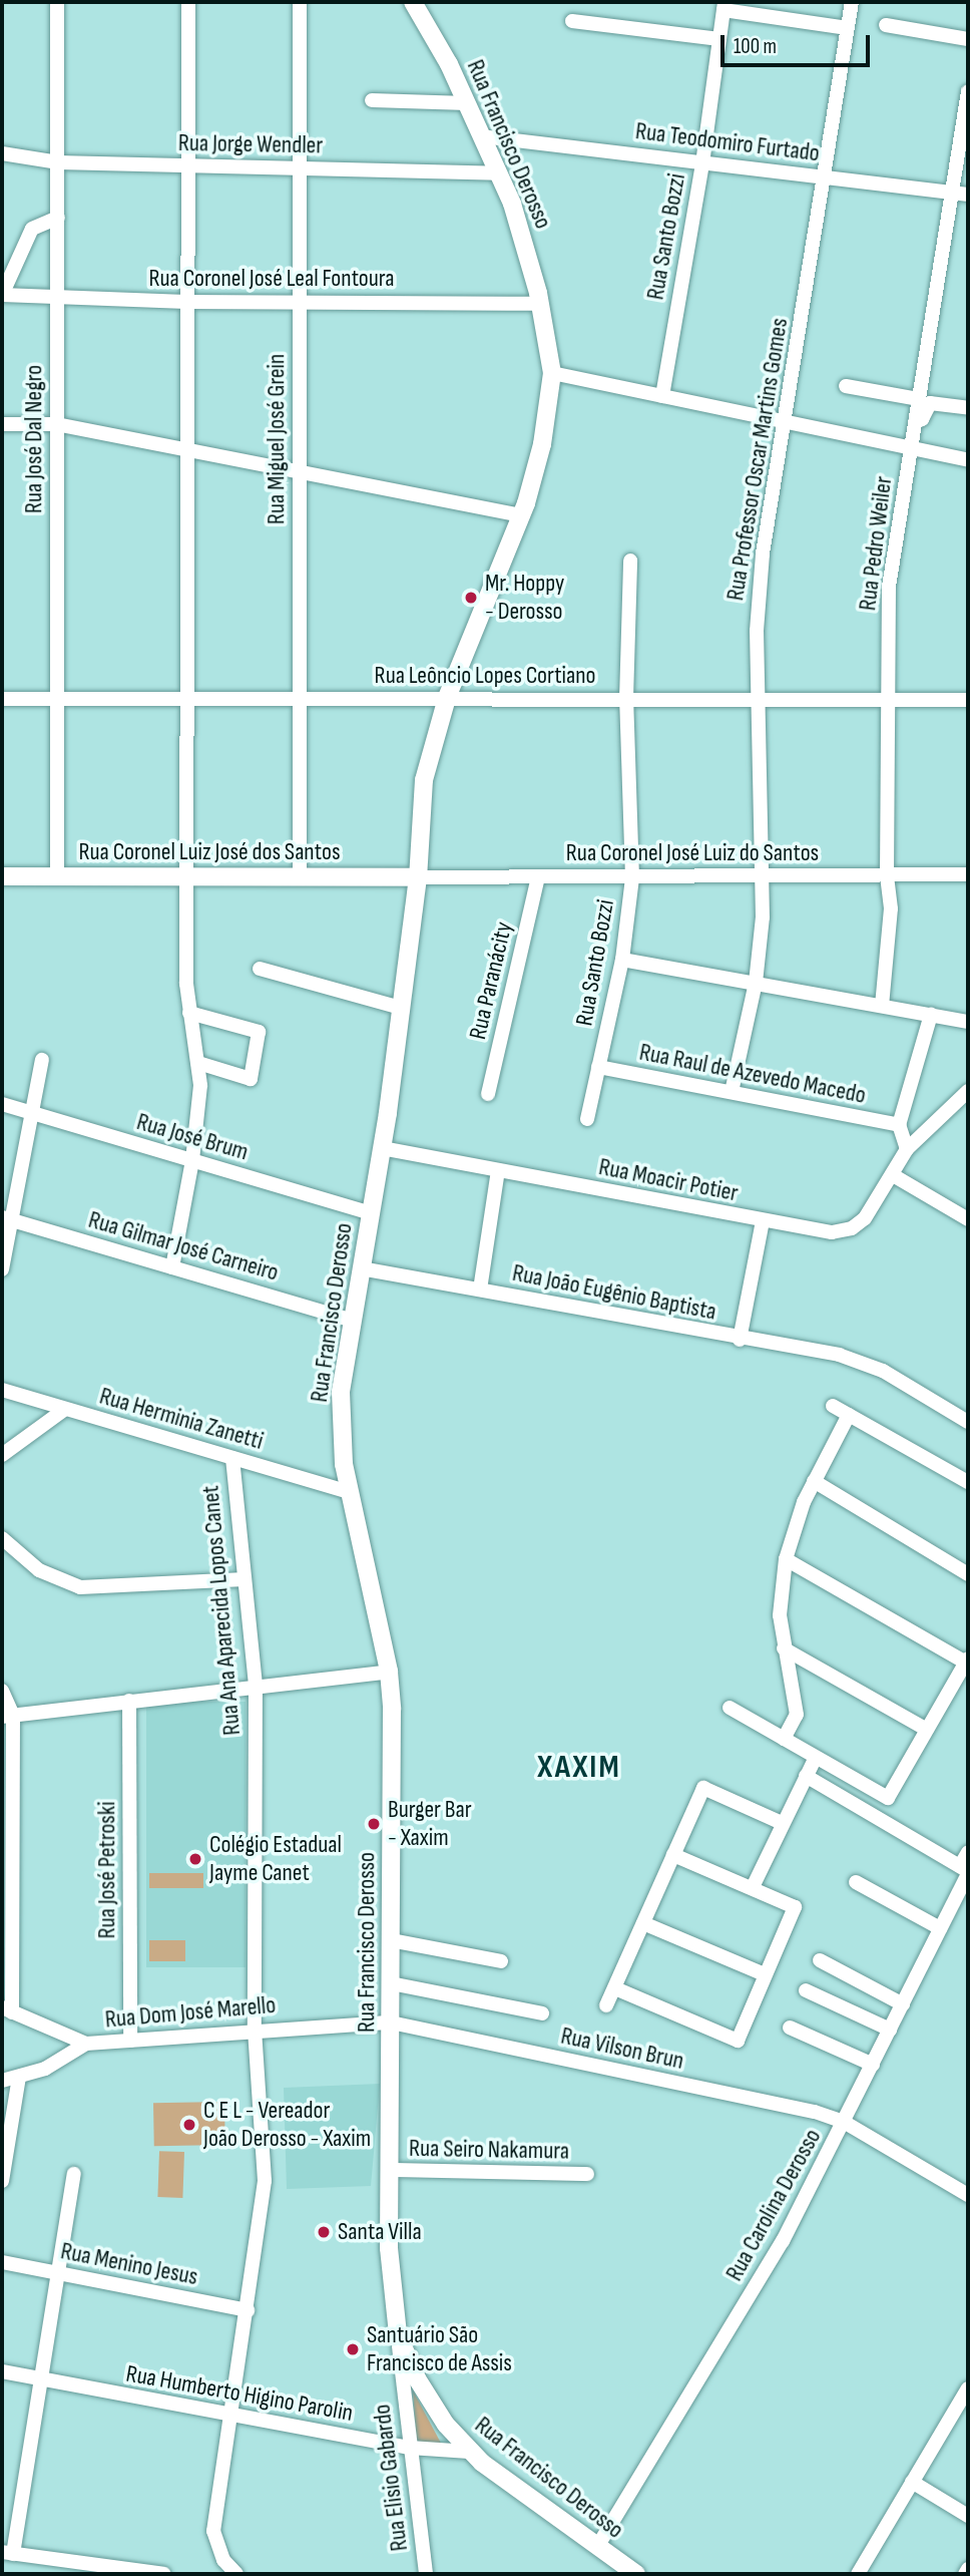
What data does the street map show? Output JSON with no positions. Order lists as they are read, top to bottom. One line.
{"streets":{"main road":["Rua Francisco Derosso","Rua Coronel Luiz José dos Santos"],"street":["Rua Teodomiro Furtado","Rua Jorge Wendler","Rua Santo Bozzi","Rua Coronel José Leal Fontoura","Rua José Dal Negro","Rua Miguel José Grein","Rua Professor Oscar Martins Gomes","Rua Pedro Weiler","Rua Leôncio Lopes Cortiano","Rua Coronel José Luiz do Santos","Rua Paranácity","Rua Raul de Azevedo Macedo","Rua José Brum","Rua Moacir Potier","Rua Gilmar José Carneiro","Rua João Eugênio Baptista","Rua Herminia Zanetti","Rua Ana Aparecida Lopos Canet","Rua José Petroski","Rua Dom José Marello","Rua Vilson Brun","Rua Seiro Nakamura","Rua Carolina Derosso","Rua Menino Jesus","Rua Humberto Higino Parolin","Rua Elisio Gabardo"]},"crossings":[["Rua Teodomiro Furtado","Rua Francisco Derosso"],["Rua Teodomiro Furtado","Rua Santo Bozzi"],["Rua Teodomiro Furtado","Rua Professor Oscar Martins Gomes"],["Rua Teodomiro Furtado","Rua Pedro Weiler"],["Rua Jorge Wendler","Rua Francisco Derosso"],["Rua Jorge Wendler","Rua José Dal Negro"],["Rua Jorge Wendler","Rua Miguel José Grein"],["Rua Francisco Derosso","Rua Coronel José Leal Fontoura"],["Rua Francisco Derosso","Rua Leôncio Lopes Cortiano"],["Rua Francisco Derosso","Rua Coronel Luiz José dos Santos"],["Rua Francisco Derosso","Rua Coronel José Luiz do Santos"],["Rua Francisco Derosso","Rua José Brum"],["Rua Francisco Derosso","Rua Moacir Potier"],["Rua Francisco Derosso","Rua Gilmar José Carneiro"],["Rua Francisco Derosso","Rua João Eugênio Baptista"],["Rua Francisco Derosso","Rua Herminia Zanetti"],["Rua Francisco Derosso","Rua Dom José Marello"],["Rua Francisco Derosso","Rua Vilson Brun"],["Rua Francisco Derosso","Rua Seiro Nakamura"],["Rua Francisco Derosso","Rua Carolina Derosso"],["Rua Francisco Derosso","Rua Humberto Higino Parolin"],["Rua Francisco Derosso","Rua Elisio Gabardo"],["Rua Santo Bozzi","Rua Leôncio Lopes Cortiano"],["Rua Santo Bozzi","Rua Coronel José Luiz do Santos"],["Rua Santo Bozzi","Rua Raul de Azevedo Macedo"],["Rua Coronel José Leal Fontoura","Rua José Dal Negro"],["Rua Coronel José Leal Fontoura","Rua Miguel José Grein"],["Rua José Dal Negro","Rua Leôncio Lopes Cortiano"],["Rua José Dal Negro","Rua Coronel Luiz José dos Santos"],["Rua Miguel José Grein","Rua Leôncio Lopes Cortiano"],["Rua Miguel José Grein","Rua Coronel Luiz José dos Santos"],["Rua Professor Oscar Martins Gomes","Rua Leôncio Lopes Cortiano"],["Rua Professor Oscar Martins Gomes","Rua Coronel José Luiz do Santos"],["Rua Professor Oscar Martins Gomes","Rua Raul de Azevedo Macedo"],["Rua Pedro Weiler","Rua Leôncio Lopes Cortiano"],["Rua Pedro Weiler","Rua Coronel José Luiz do Santos"],["Rua Coronel Luiz José dos Santos","Rua Coronel José Luiz do Santos"],["Rua Coronel José Luiz do Santos","Rua Paranácity"],["Rua Herminia Zanetti","Rua Ana Aparecida Lopos Canet"],["Rua Ana Aparecida Lopos Canet","Rua Dom José Marello"],["Rua Ana Aparecida Lopos Canet","Rua Menino Jesus"],["Rua Ana Aparecida Lopos Canet","Rua Humberto Higino Parolin"],["Rua José Petroski","Rua Dom José Marello"],["Rua Dom José Marello","Rua Vilson Brun"],["Rua Vilson Brun","Rua Carolina Derosso"],["Rua Humberto Higino Parolin","Rua Elisio Gabardo"]],"districts":["XAXIM"],"places":["Mr. Hoppy - Derosso","Burger Bar - Xaxim","Colégio Estadual Jayme Canet","C E L - Vereador João Derosso - Xaxim","Santa Villa","Santuário São Francisco de Assis"],"scale_bar":"100 m"}
